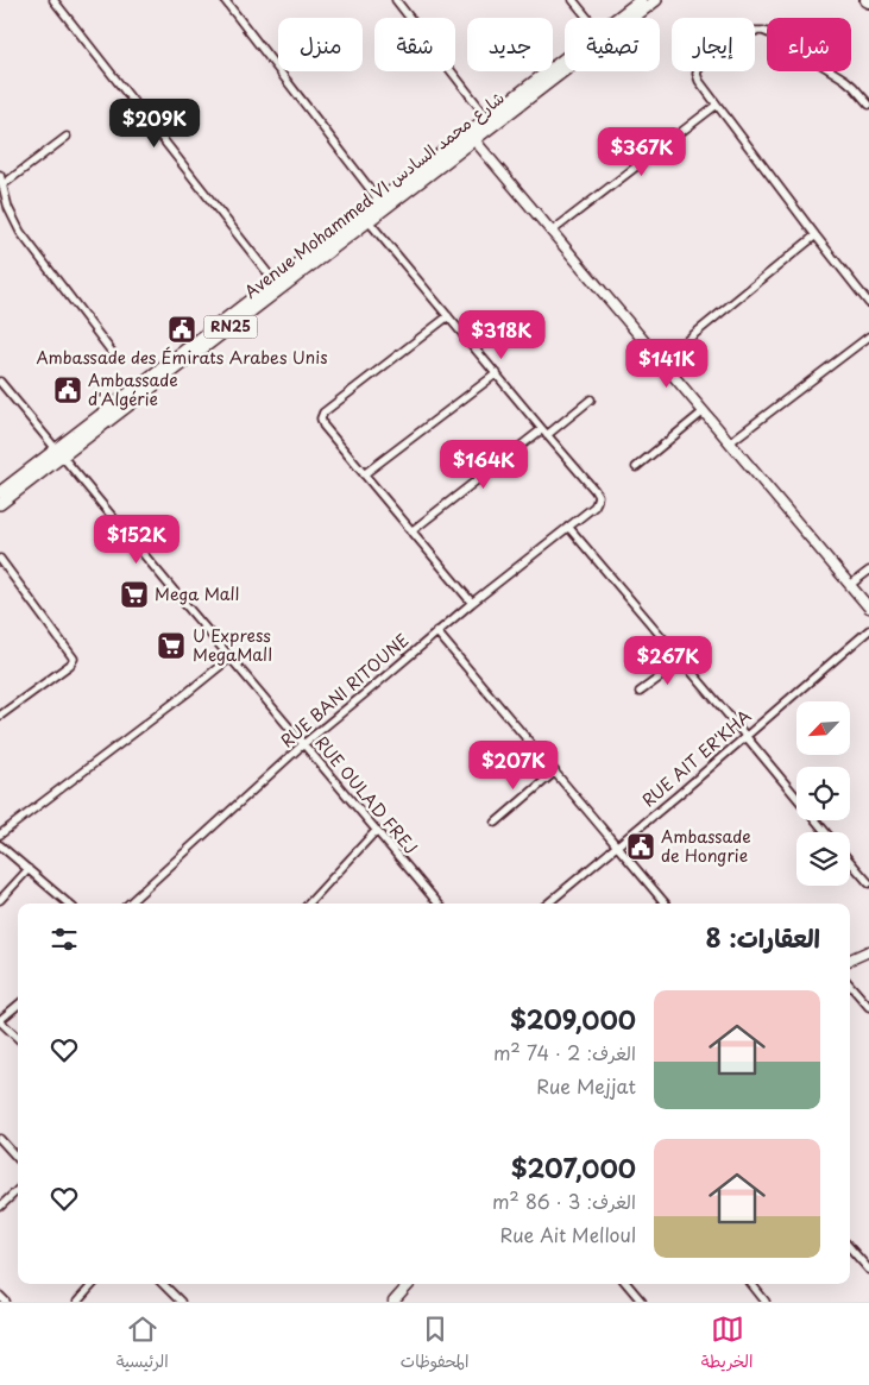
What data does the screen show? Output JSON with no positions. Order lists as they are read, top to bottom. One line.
{"streets":{"main road":["Avenue Mohammed VI شارع محمد السادس","RN25"],"street":["RUE BANI RITOUNE","RUE AIT ER'KHA","RUE OULAD FREJ"]},"crossings":[["Avenue Mohammed VI شارع محمد السادس","RUE OULAD FREJ"],["RUE BANI RITOUNE","RUE OULAD FREJ"]],"places":{"public building":["Ambassade des Émirats Arabes Unis","Ambassade d'Algérie","Ambassade de Hongrie"],"supermarket":["Mega Mall","U Express MegaMall"]},"north":"bottom left","page":{"chip":["شراء","إيجار","تصفية","جديد","شقة","منزل"],"price":["$209K","$367K","$318K","$141K","$164K","$152K","$267K","$207K"],"heading":"العقارات: 8","list":[{"name":"$209,000","note":"الغرف: 2 · 74 m² · Rue Mejjat"},{"name":"$207,000","note":"الغرف: 3 · 86 m² · Rue Ait Melloul"}],"tabs":["الخريطة","المحفوظات","الرئيسية"]}}
